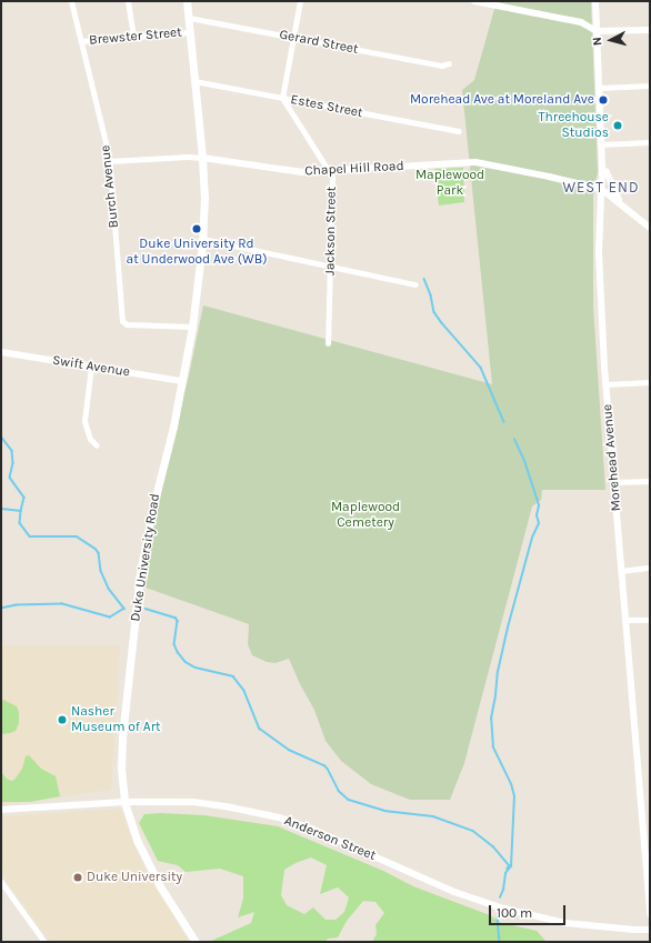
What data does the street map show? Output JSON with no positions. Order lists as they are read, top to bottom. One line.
{"streets":{"main road":["Duke University Road"],"street":["Brewster Street","Gerard Street","Estes Street","Chapel Hill Road","Burch Avenue","Jackson Street","Swift Avenue","Morehead Avenue","Anderson Street"]},"crossings":[["Brewster Street","Burch Avenue"],["Brewster Street","Duke University Road"],["Gerard Street","Duke University Road"],["Estes Street","Jackson Street"],["Estes Street","Duke University Road"],["Chapel Hill Road","Jackson Street"],["Chapel Hill Road","Morehead Avenue"],["Chapel Hill Road","Duke University Road"],["Burch Avenue","Duke University Road"],["Swift Avenue","Duke University Road"],["Duke University Road","Anderson Street"]],"districts":["WEST END"],"parks":["Maplewood Park","Maplewood Cemetery"],"places":["Morehead Ave at Moreland Ave","Threehouse Studios","Duke University Rd at Underwood Ave (WB)","Nasher Museum of Art","Duke University"],"scale_bar":"100 m","north":"left"}
